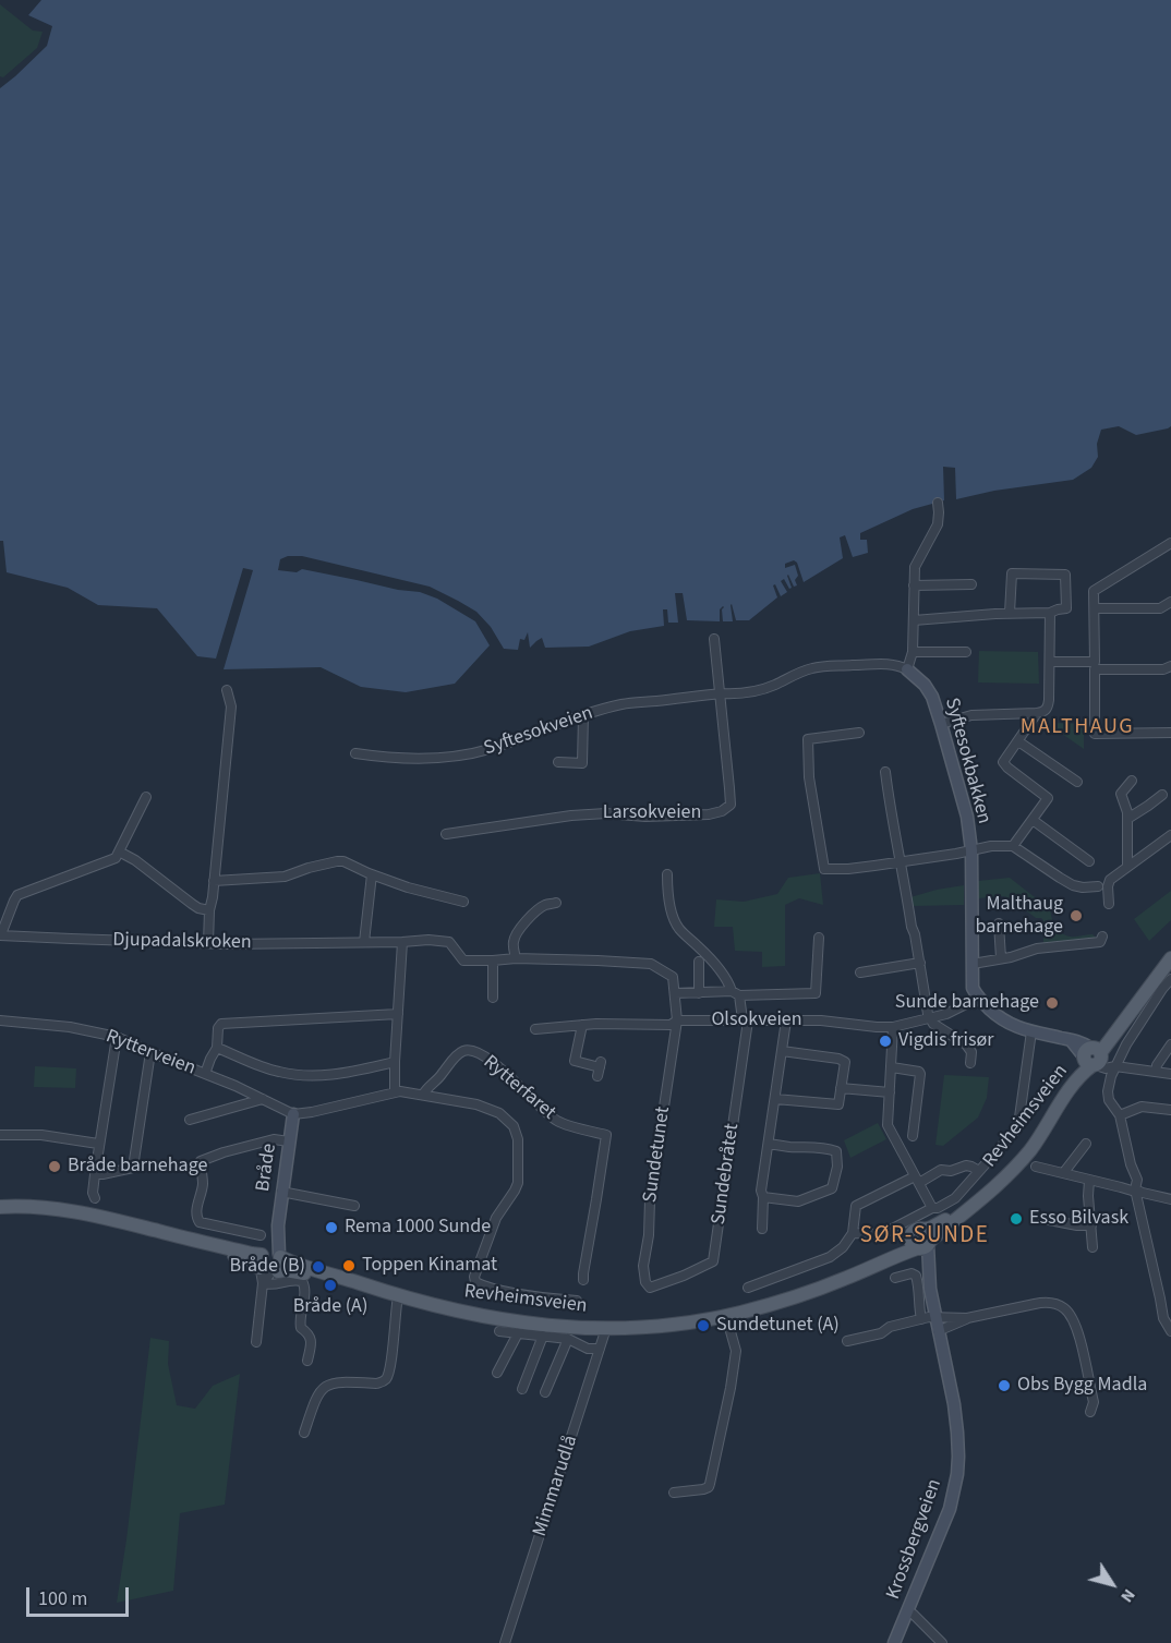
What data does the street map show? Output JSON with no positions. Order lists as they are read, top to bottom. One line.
{"streets":{"main road":["Revheimsveien"],"street":["Syftesokveien","Syftesokbakken","Larsokveien","Djupadalskroken","Olsokveien","Rytterveien","Rytterfaret","Sundetunet","Bråde","Sundebråtet","Mimmarudlå","Krossbergveien"]},"crossings":[["Syftesokveien","Larsokveien"],["Syftesokbakken","Olsokveien"],["Olsokveien","Sundetunet"],["Olsokveien","Sundebråtet"],["Rytterveien","Bråde"],["Revheimsveien","Bråde"],["Revheimsveien","Mimmarudlå"],["Revheimsveien","Krossbergveien"],["Sundetunet","Sundebråtet"]],"districts":["MALTHAUG","SØR-SUNDE"],"places":["Malthaug barnehage","Sunde barnehage","Vigdis frisør","Bråde barnehage","Esso Bilvask","Rema 1000 Sunde","Toppen Kinamat","Bråde (B)","Bråde (A)","Sundetunet (A)","Obs Bygg Madla"],"scale_bar":"100 m","north":"bottom right"}
